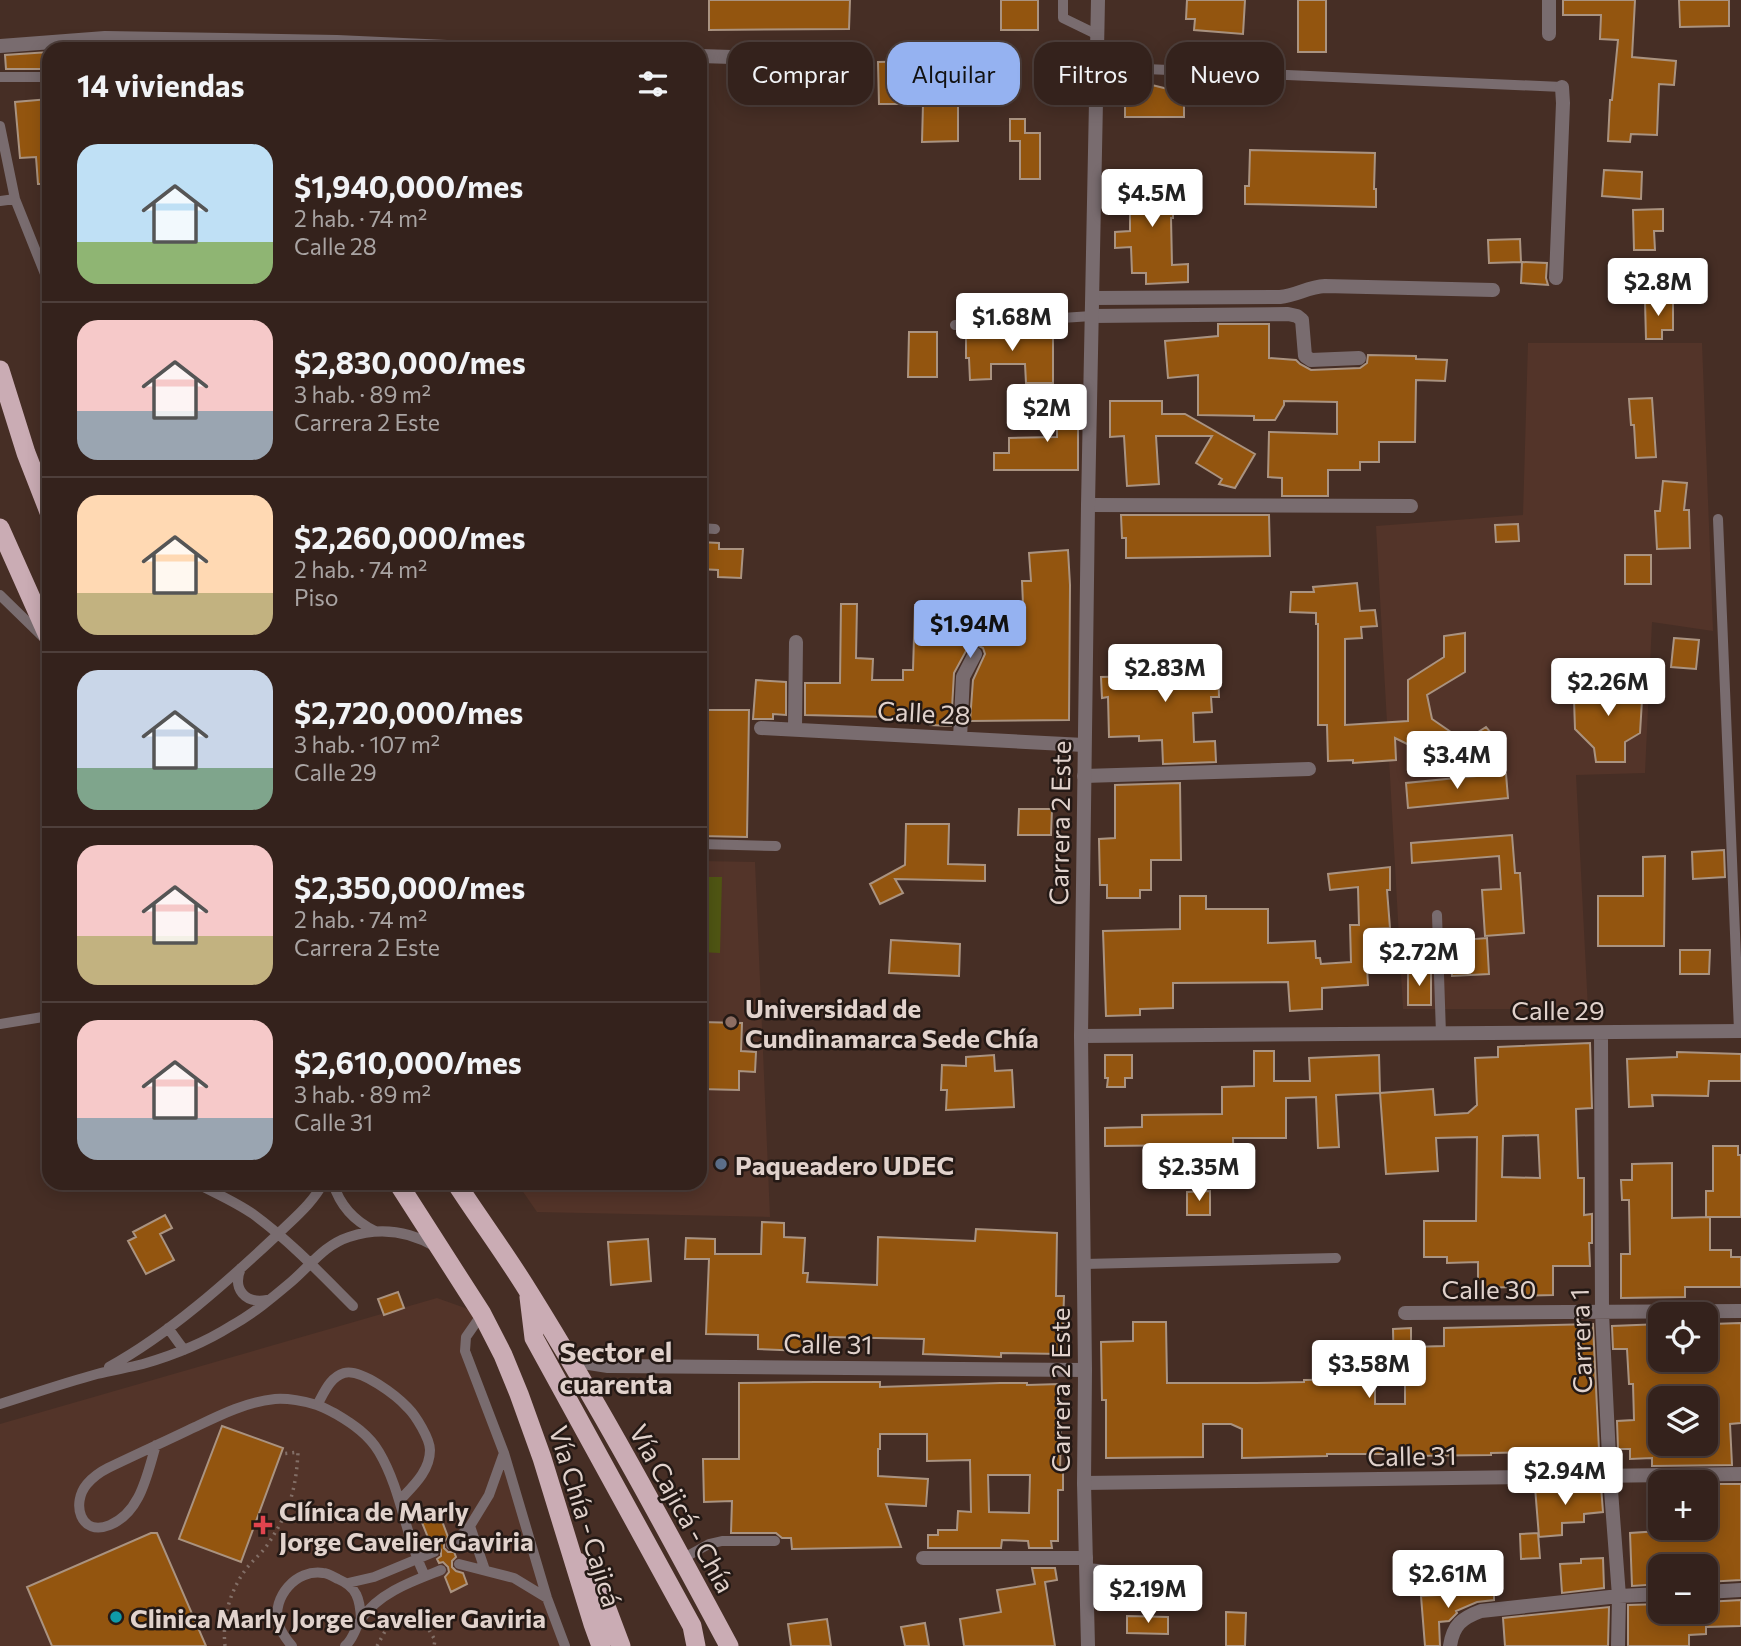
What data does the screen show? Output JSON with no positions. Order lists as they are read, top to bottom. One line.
{"streets":{"highway":["Vía Cajicá - Chía","Vía Chía - Cajicá"],"street":["Calle 28","Carrera 2 Este","Calle 29","Calle 30","Carrera 1","Calle 31"]},"crossings":[["Calle 28","Carrera 2 Este"],["Carrera 2 Este","Calle 29"],["Carrera 2 Este","Calle 31"],["Calle 29","Carrera 1"],["Calle 30","Carrera 1"],["Carrera 1","Calle 31"],["Calle 31","Vía Cajicá - Chía"]],"districts":["Sector el cuarenta"],"places":{"other":["Universidad de Cundinamarca Sede Chía","Paqueadero UDEC","Clinica Marly Jorge Cavelier Gaviria"],"health":["Clínica de Marly Jorge Cavelier Gaviria"]},"page":{"chip":["Comprar","Alquilar","Filtros","Nuevo"],"heading":"14 viviendas","list":[{"name":"$1,940,000/mes","note":"2 hab. · 74 m² · Calle 28"},{"name":"$2,830,000/mes","note":"3 hab. · 89 m² · Carrera 2 Este"},{"name":"$2,260,000/mes","note":"2 hab. · 74 m² · Piso"},{"name":"$2,720,000/mes","note":"3 hab. · 107 m² · Calle 29"},{"name":"$2,350,000/mes","note":"2 hab. · 74 m² · Carrera 2 Este"},{"name":"$2,610,000/mes","note":"3 hab. · 89 m² · Calle 31"}],"price":["$4.5M","$2.8M","$1.68M","$2M","$1.94M","$2.83M","$2.26M","$3.4M","$2.72M","$2.35M","$3.58M","$2.94M","$2.61M","$2.19M"],"map_buttons":["+","−"]}}
